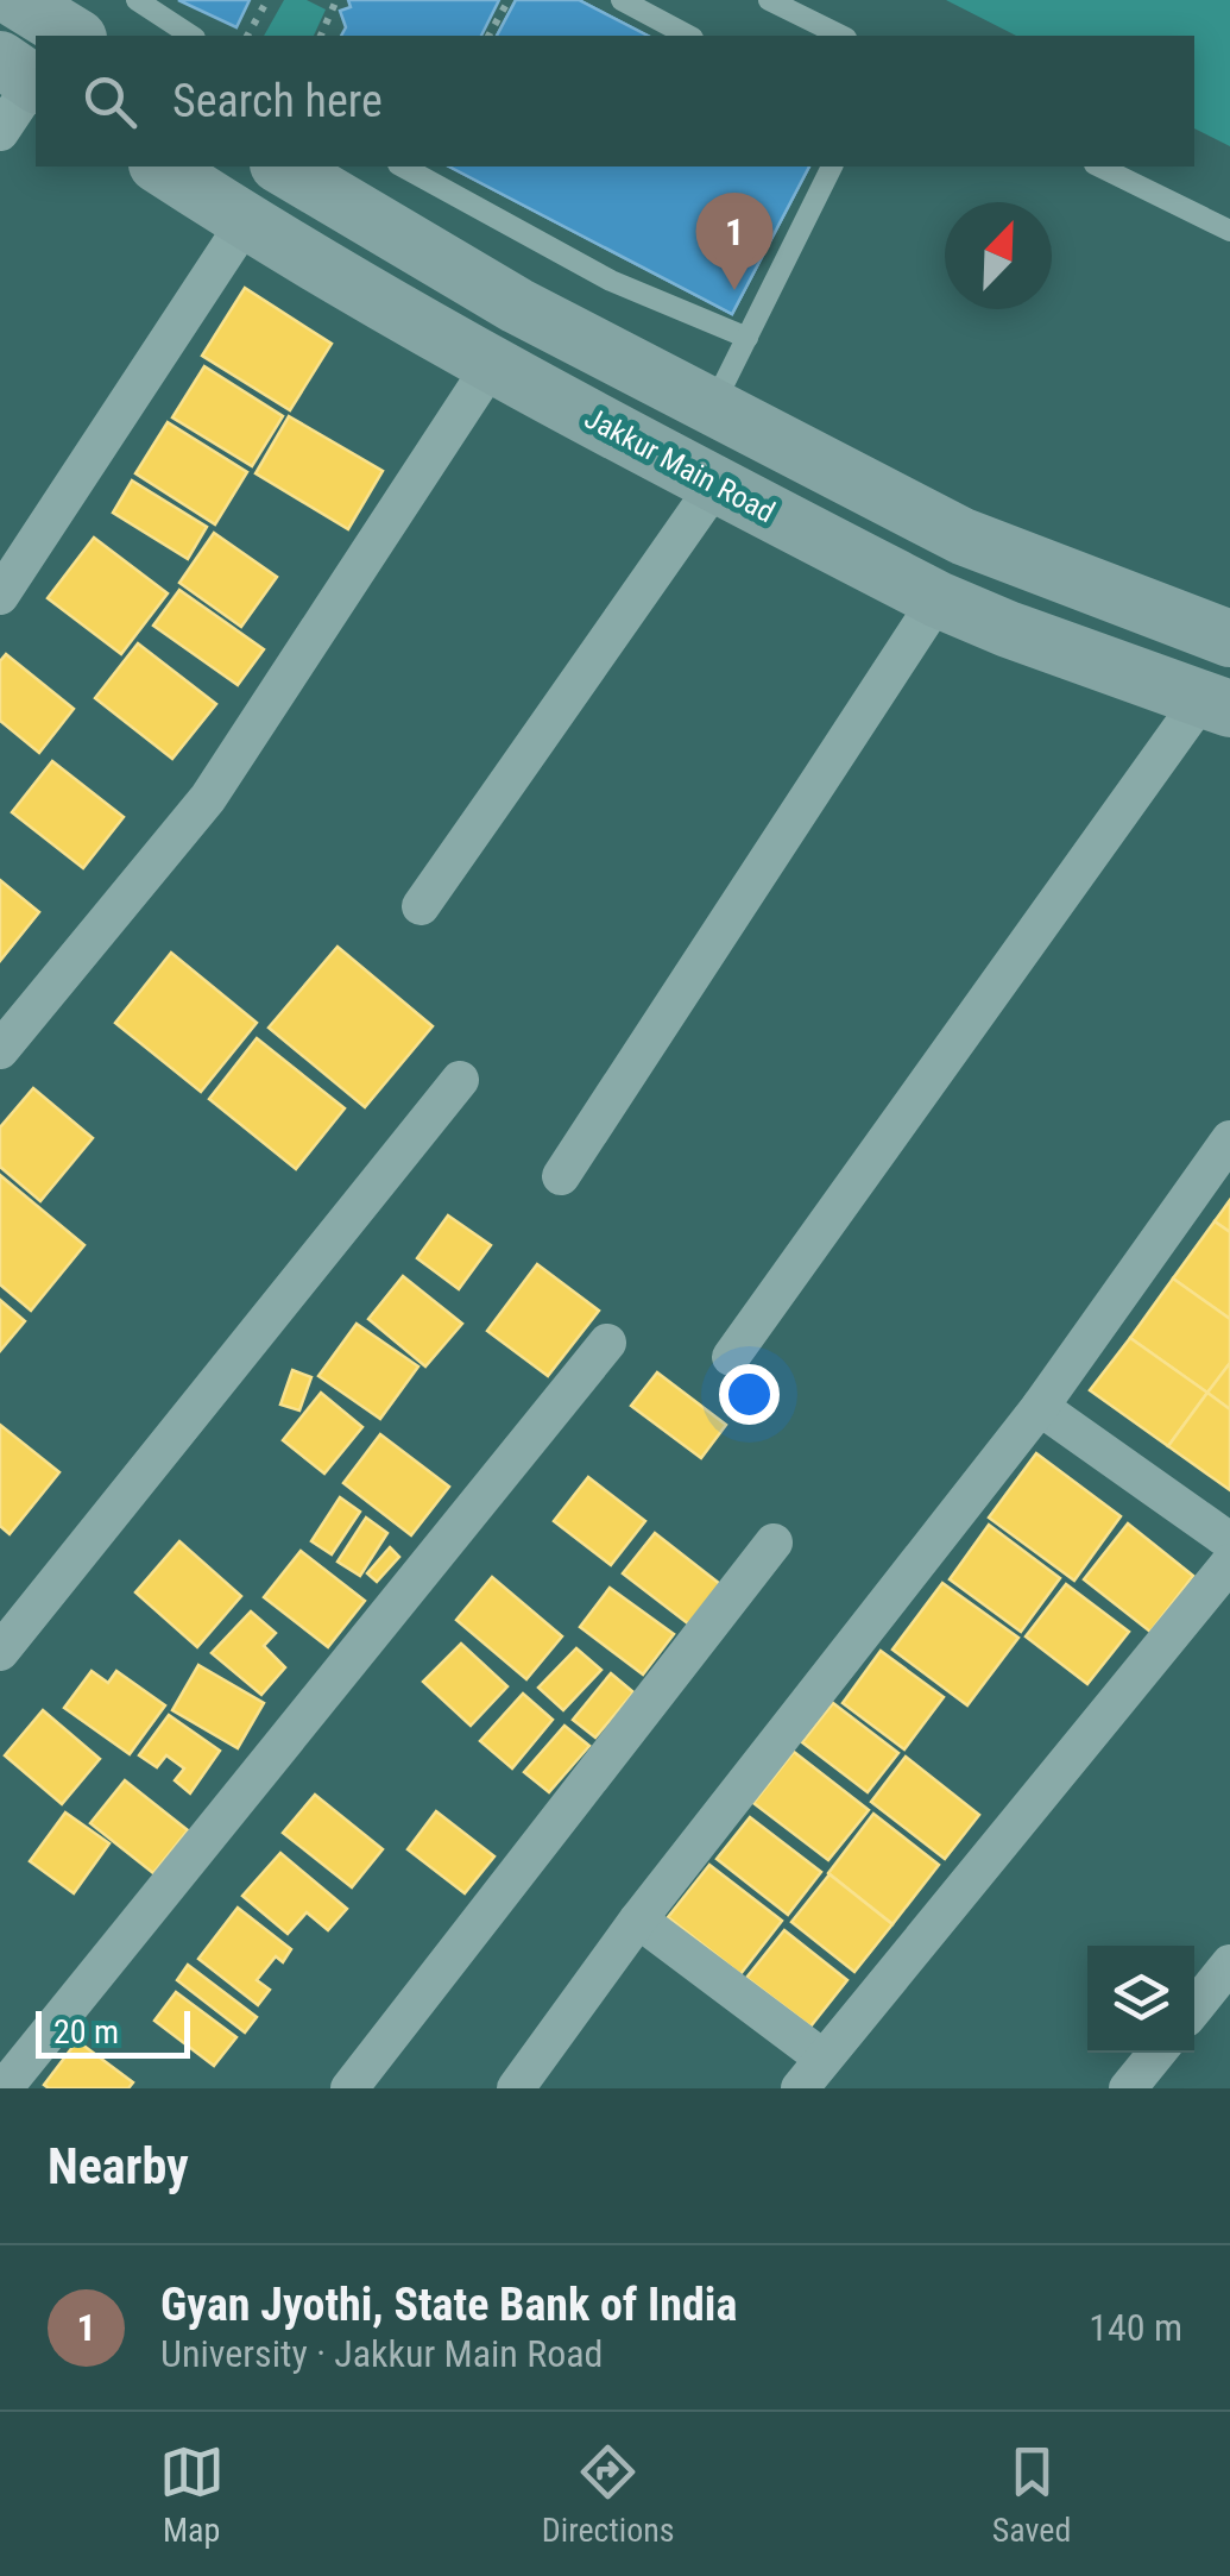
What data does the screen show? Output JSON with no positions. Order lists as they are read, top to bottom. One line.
{"streets":{"main road":["Jakkur Main Road"]},"scale_bar":"20 m","north":"top right","page":{"search":"Search here","pins":"1","scale":"20 m","heading":"Nearby","list":[{"mark":"1","name":"Gyan Jyothi, State Bank of India","note":"University · Jakkur Main Road","value":"140 m"}],"nav":["Map","Directions","Saved"]}}
